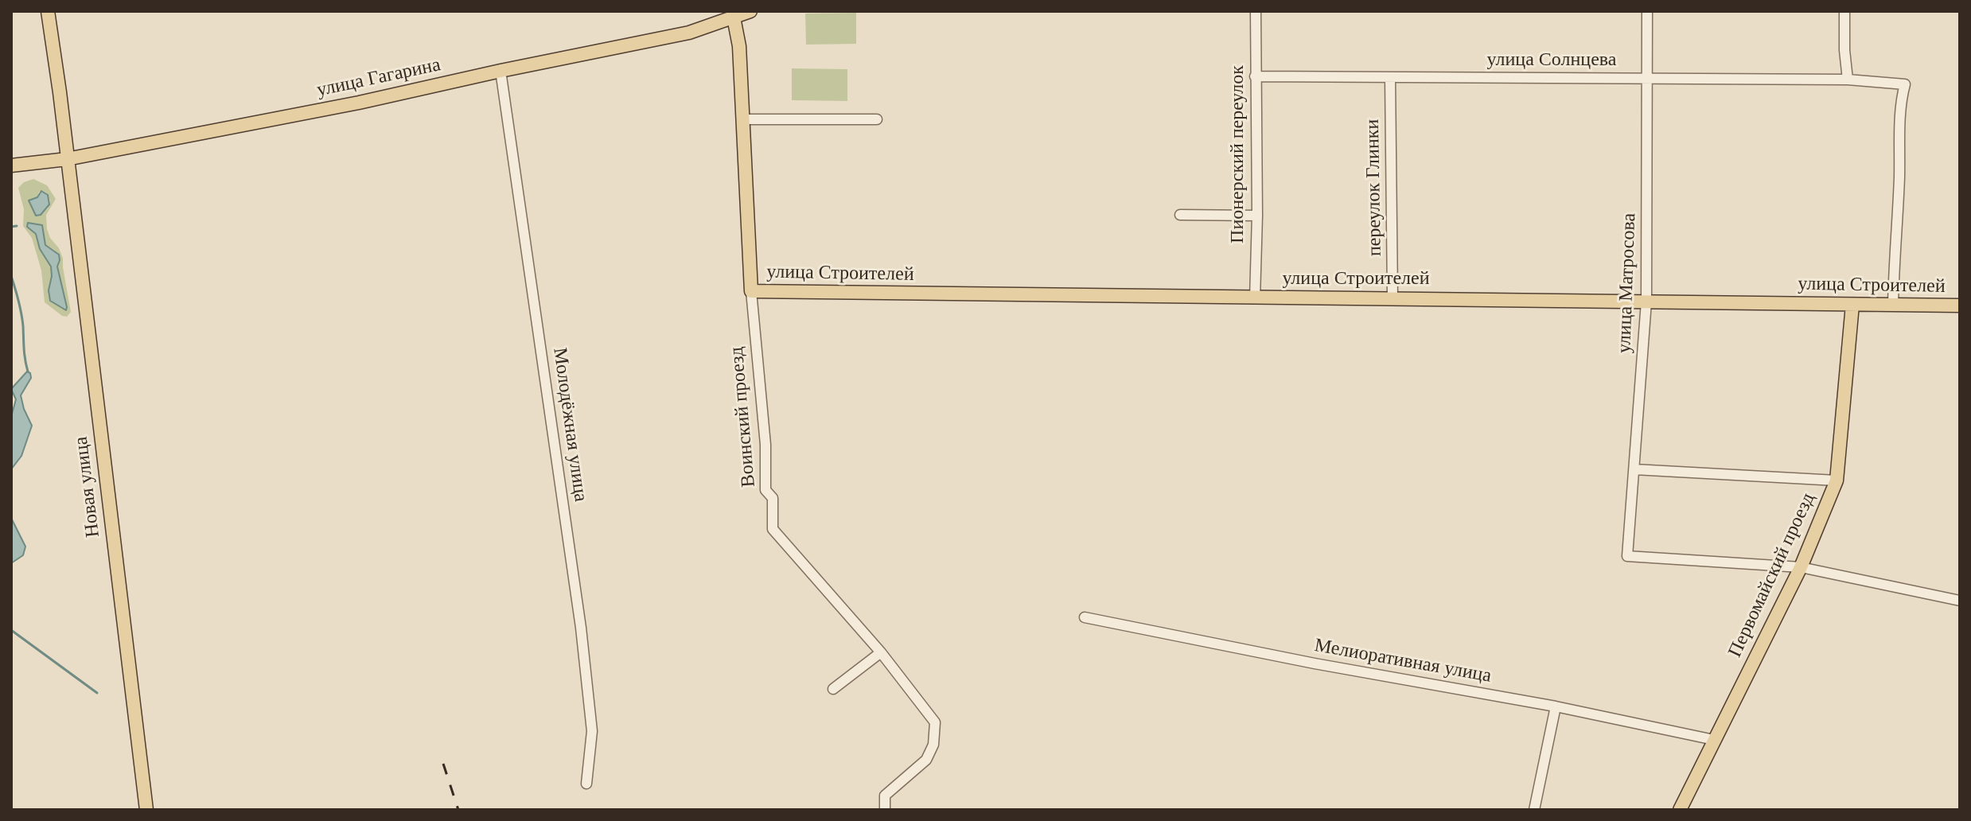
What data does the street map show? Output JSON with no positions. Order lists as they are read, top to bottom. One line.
{"streets":{"main road":["улица Гагарина","улица Строителей","Воинский проезд","Новая улица","Первомайский проезд"],"street":["улица Солнцева","Пионерский переулок","переулок Глинки","улица Матросова","Молодёжная улица","Мелиоративная улица"]},"crossings":[["улица Солнцева","Пионерский переулок"],["улица Солнцева","переулок Глинки"],["улица Солнцева","улица Строителей"],["улица Солнцева","улица Матросова"],["улица Гагарина","Воинский проезд"],["улица Гагарина","Молодёжная улица"],["улица Гагарина","Новая улица"],["Пионерский переулок","улица Строителей"],["переулок Глинки","улица Строителей"],["улица Строителей","улица Матросова"],["улица Строителей","Воинский проезд"],["улица Строителей","Первомайский проезд"],["улица Матросова","Первомайский проезд"],["Первомайский проезд","Мелиоративная улица"]]}
